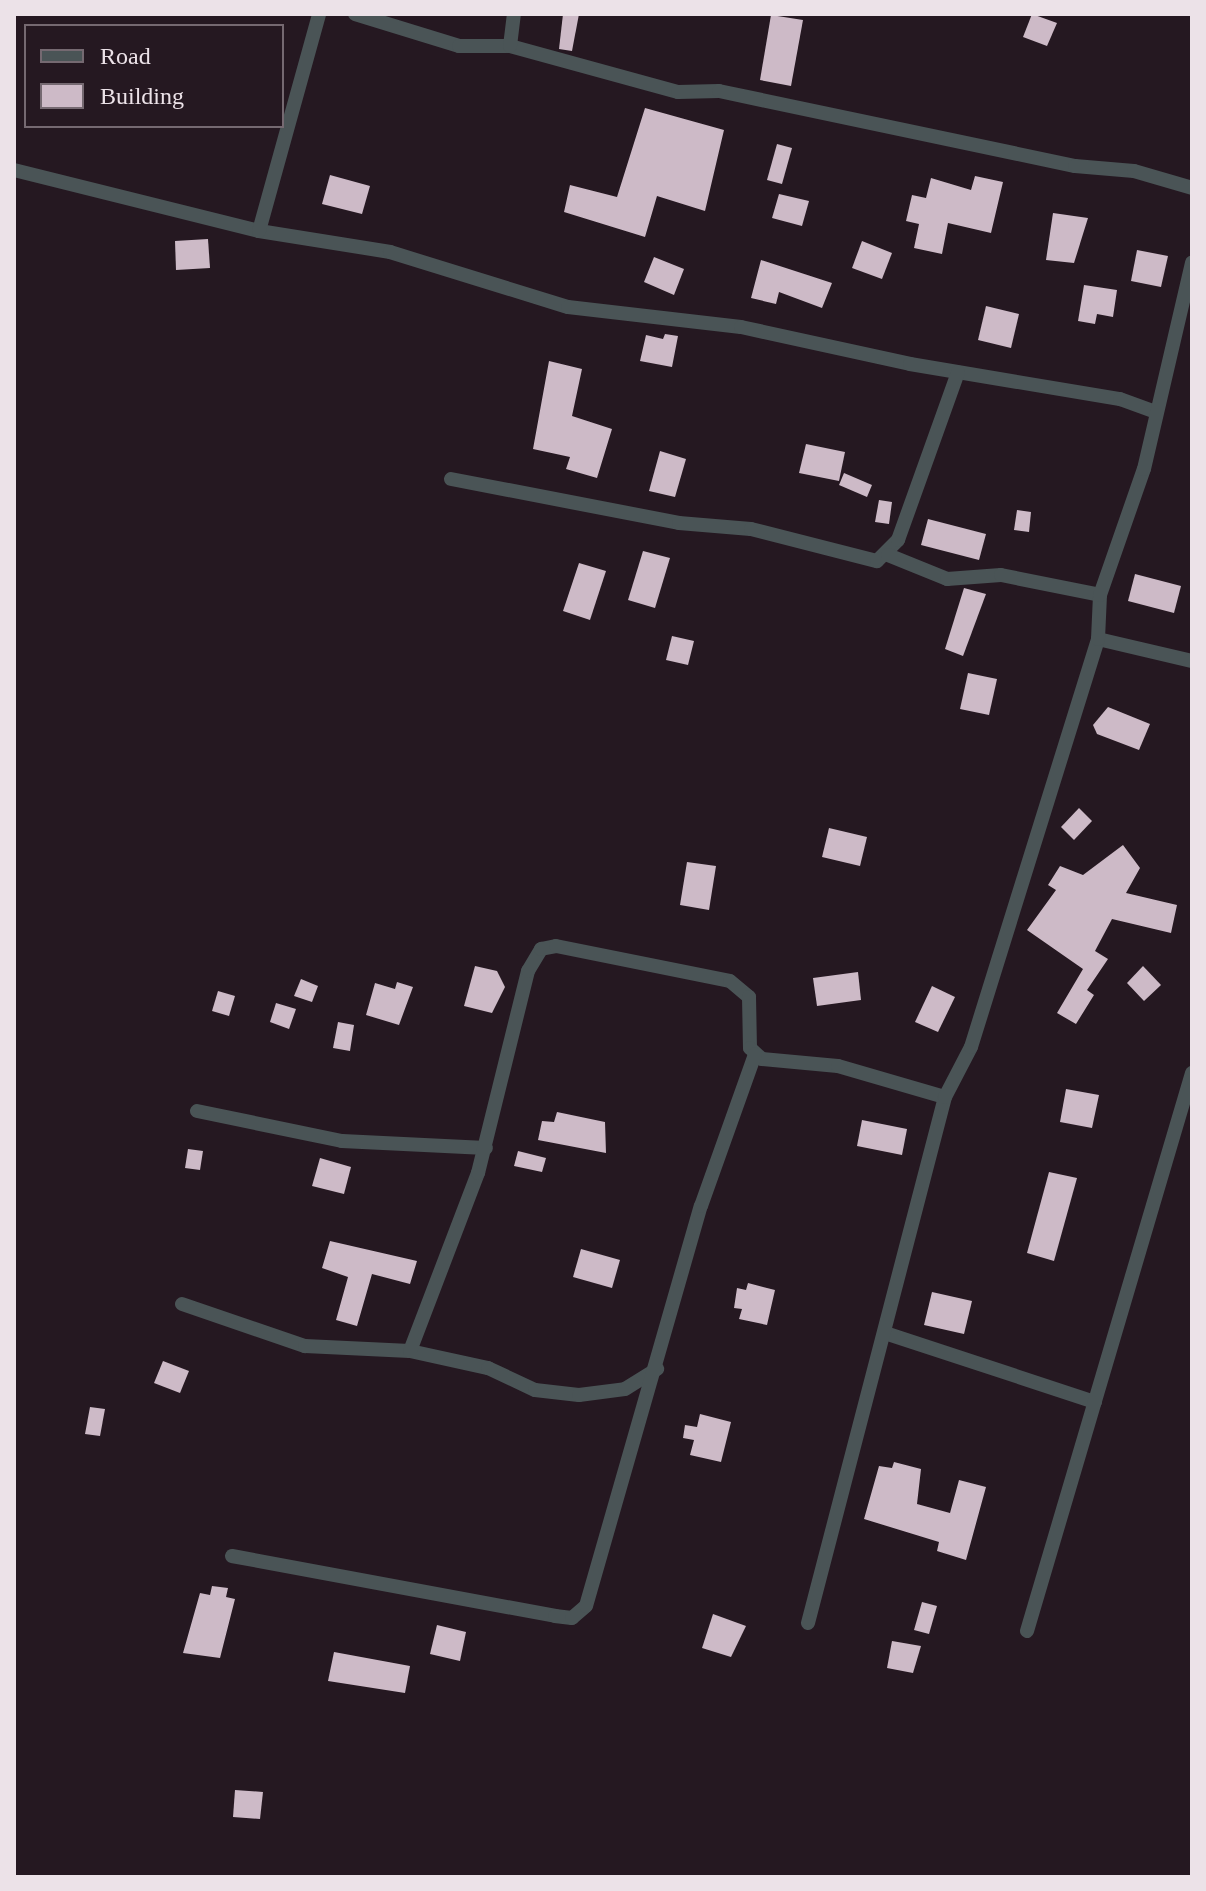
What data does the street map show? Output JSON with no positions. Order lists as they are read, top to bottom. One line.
{"legend":["Road","Building"]}
